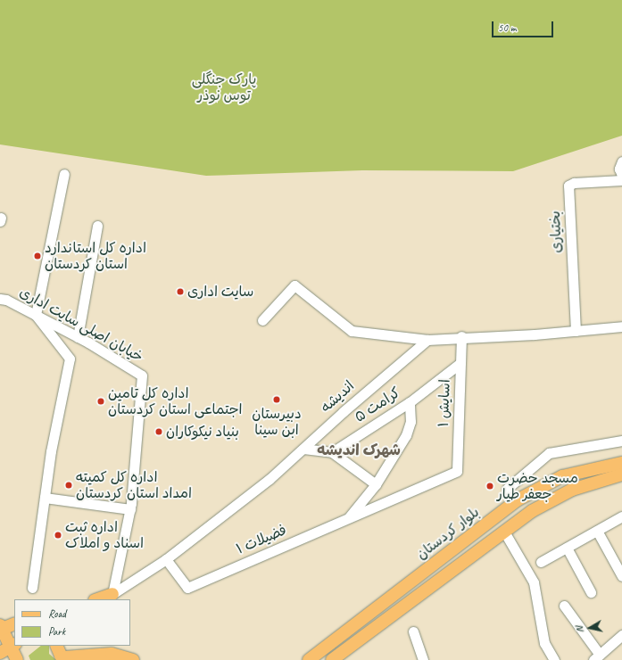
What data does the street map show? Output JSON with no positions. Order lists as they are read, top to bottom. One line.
{"streets":{"main road":["اندیشه","بلوار کردستان"],"street":["بختیاری","خیابان اصلی سایت اداری","اسایش ۱","کرامت ۵","فضیلات ۱"]},"crossings":[["خیابان اصلی سایت اداری","اندیشه"],["اندیشه","فضیلات ۱"],["اسایش ۱","کرامت ۵"],["اسایش ۱","فضیلات ۱"],["کرامت ۵","فضیلات ۱"]],"districts":["شهرک اندیشه"],"parks":["پارک جنگلی توس نوذر"],"places":["اداره کل استاندارد استان کردستان","سایت اداری","دبیرستان ابن سینا","اداره کل تامین اجتماعی استان کردستان","بنیاد نیکوکاران","اداره کل کمیته امداد استان کردستان","مسجد حضرت جعفر طیار","اداره ثبت اسناد و املاک"],"legend":["Road","Park"],"scale_bar":"50 m","north":"left"}
